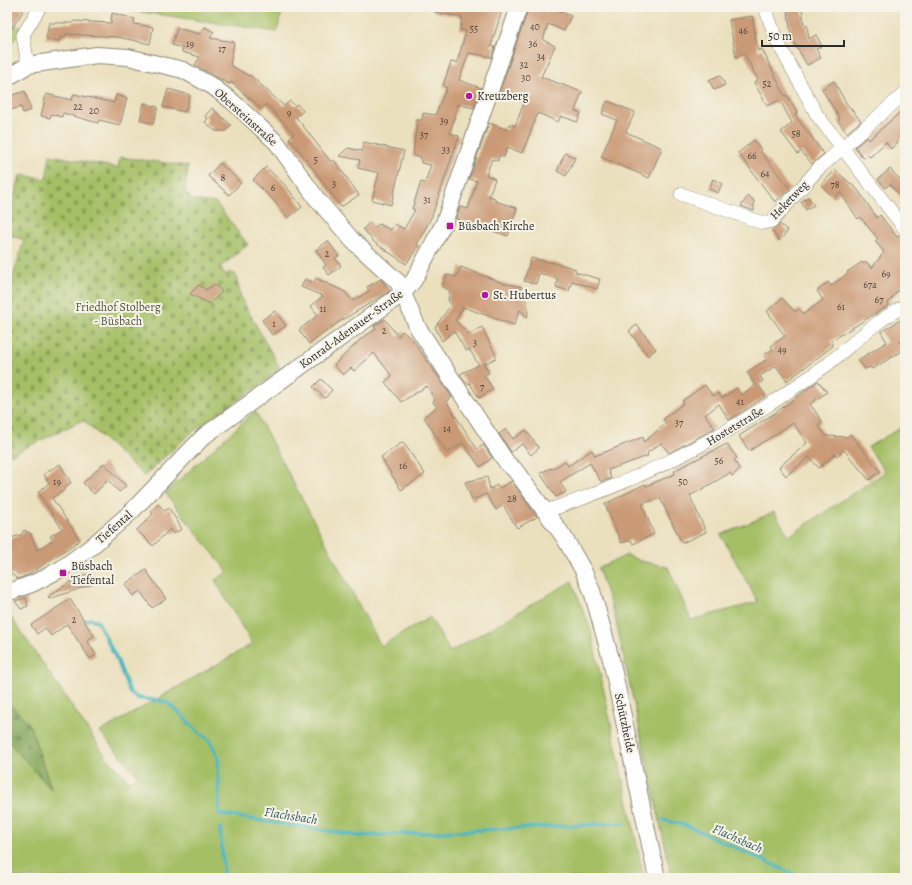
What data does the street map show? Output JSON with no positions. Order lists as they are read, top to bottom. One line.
{"streets":{"street":["Obersteinstraße","Heketweg","Konrad-Adenauer-Straße","Hostetstraße","Tiefental","Schützheide"]},"crossings":[["Obersteinstraße","Konrad-Adenauer-Straße"],["Konrad-Adenauer-Straße","Tiefental"],["Hostetstraße","Schützheide"]],"water":["Flachsbach"],"parks":["Friedhof Stolberg - Büsbach"],"places":{"other":["Kreuzberg","St. Hubertus"],"transit":["Büsbach Kirche","Büsbach Tiefental"]},"house_numbers":["40","55","46","19","36","17","34","32","30","52","22","20","9","39","58","37","33","66","5","64","8","3","78","6","31","2","69","67a","67","61","11","1","1","2","3","49","7","41","37","14","56","16","19","50","28","2"],"scale_bar":"50 m"}
